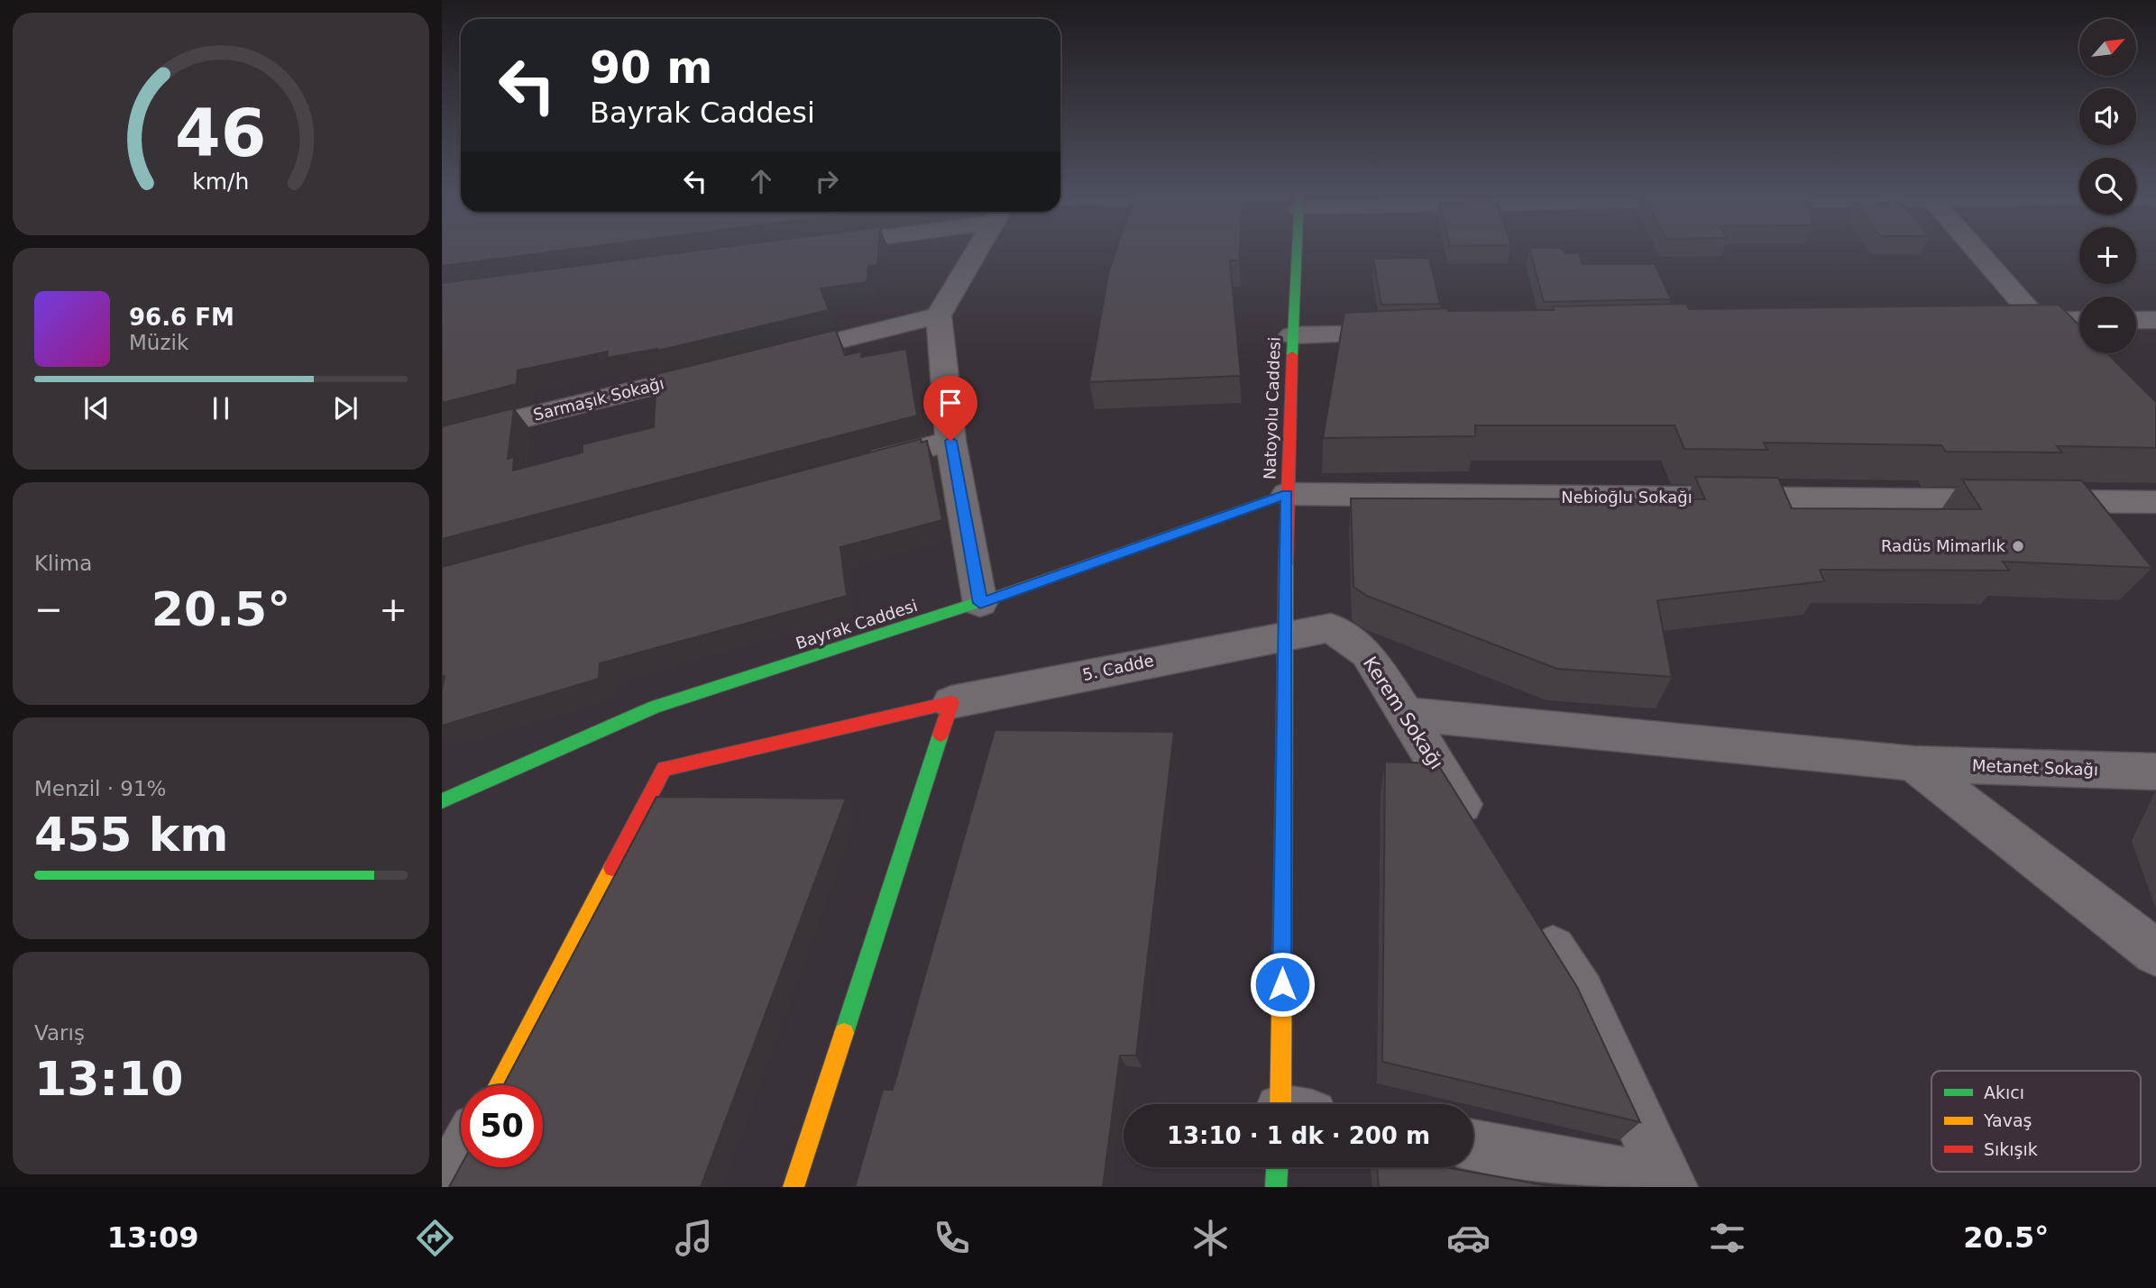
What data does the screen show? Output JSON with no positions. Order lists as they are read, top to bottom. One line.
{"streets":{"street":["Sarmaşık Sokağı","Natoyolu Caddesi","Nebioğlu Sokağı","Bayrak Caddesi","5. Cadde","Kerem Sokağı","Metanet Sokağı"]},"crossings":[["Natoyolu Caddesi","Nebioğlu Sokağı"],["Natoyolu Caddesi","Bayrak Caddesi"],["Natoyolu Caddesi","5. Cadde"],["Natoyolu Caddesi","Kerem Sokağı"],["Nebioğlu Sokağı","Bayrak Caddesi"],["5. Cadde","Kerem Sokağı"],["Kerem Sokağı","Metanet Sokağı"]],"places":["Radüs Mimarlık"],"legend":["Akıcı","Yavaş","Sıkışık"],"north":"top right","page":{"map_buttons":["+","−"],"turn":["90 m","Bayrak Caddesi"],"song":["96.6 FM","Müzik"],"tile":["Klima",["Menzil · 91%","455 km"],["Varış","13:10"]],"heat":["−","20.5°","+"],"limit":"50","trip":"13:10 · 1 dk · 200 m","tabs":["13:09","20.5°"],"gauge":["46","km/h"]}}
